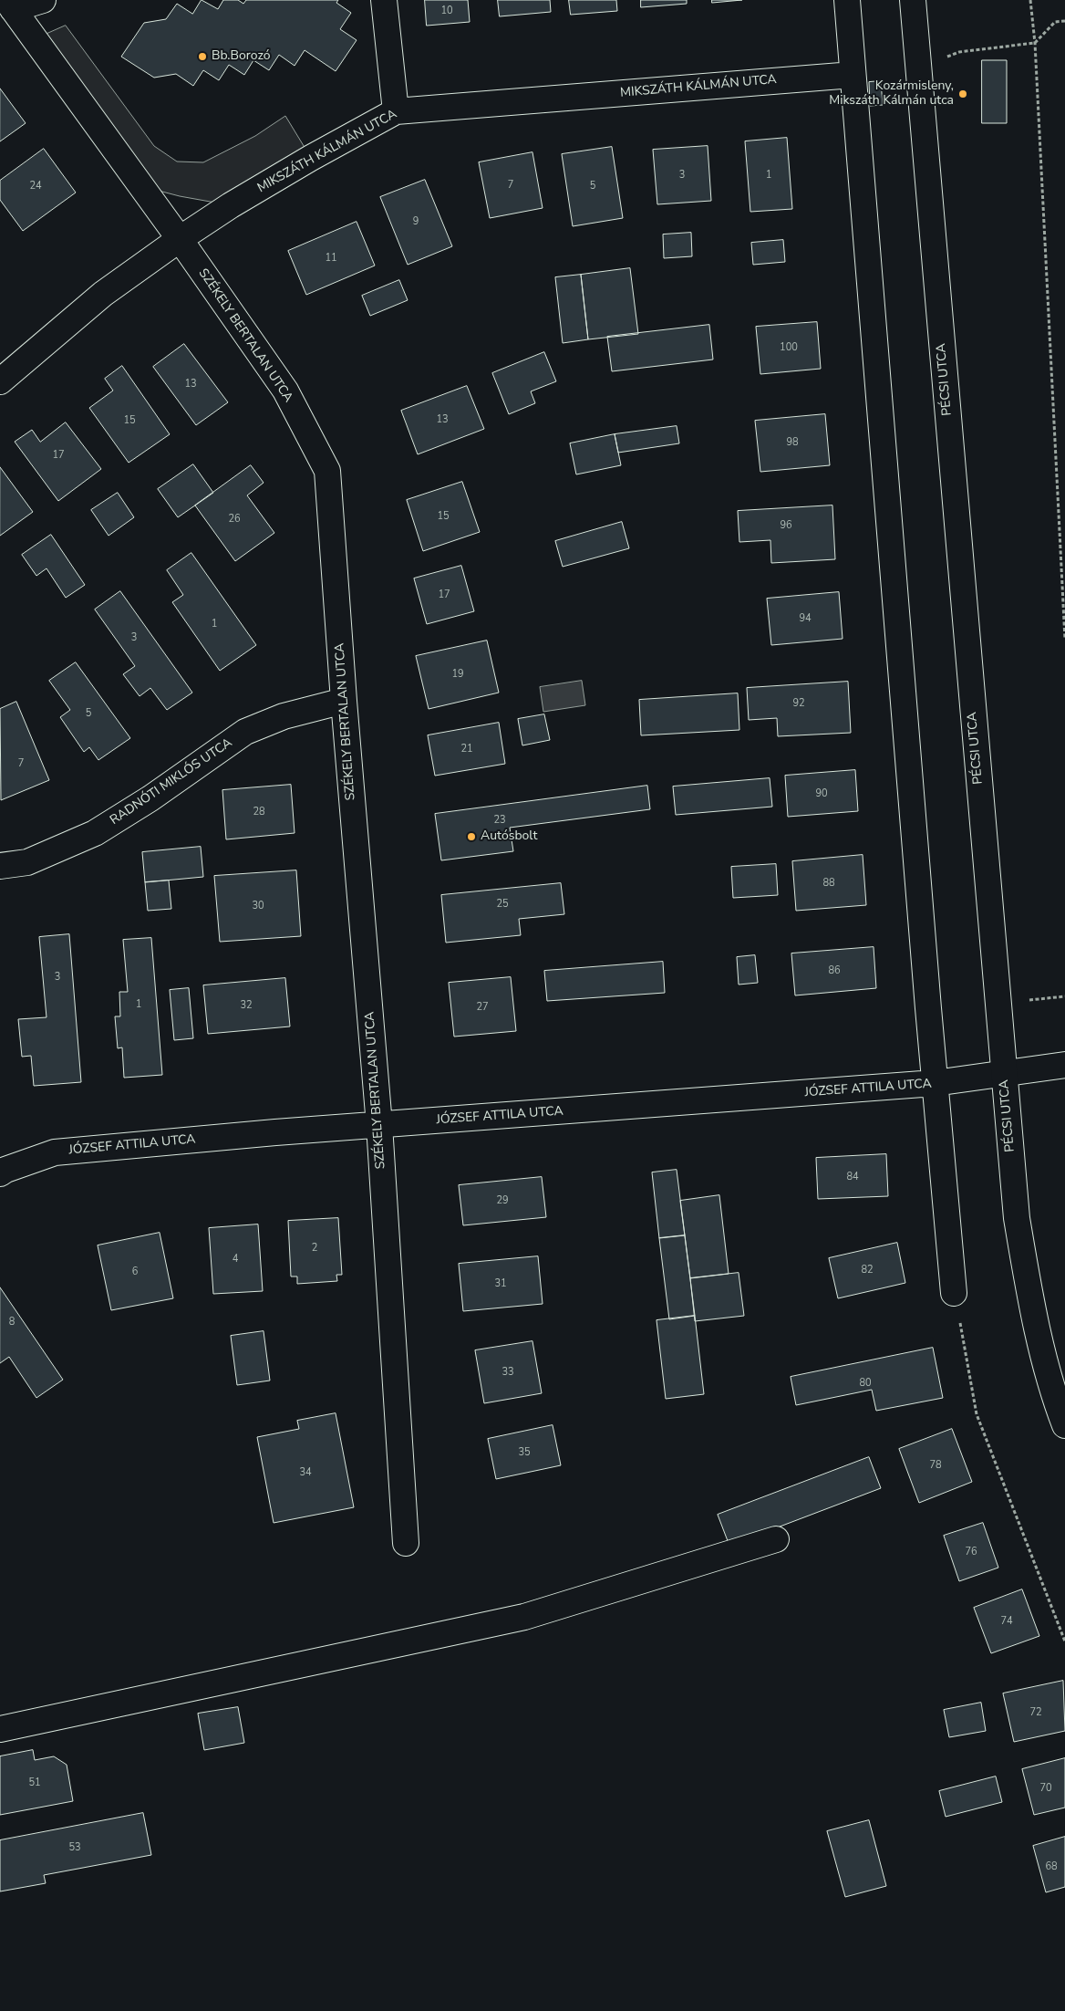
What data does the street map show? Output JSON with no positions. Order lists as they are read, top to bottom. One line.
{"streets":{"street":["MIKSZÁTH KÁLMÁN UTCA","SZÉKELY BERTALAN UTCA","PÉCSI UTCA","RADNÓTI MIKLÓS UTCA","JÓZSEF ATTILA UTCA"]},"crossings":[["MIKSZÁTH KÁLMÁN UTCA","SZÉKELY BERTALAN UTCA"],["SZÉKELY BERTALAN UTCA","RADNÓTI MIKLÓS UTCA"],["SZÉKELY BERTALAN UTCA","JÓZSEF ATTILA UTCA"],["PÉCSI UTCA","JÓZSEF ATTILA UTCA"]],"places":["Bb.Borozó","Kozármisleny, Mikszáth Kálmán utca","Autósbolt"],"house_numbers":["10","3","1","7","24","5","9","11","100","13","13","15","98","17","15","26","96","17","94","1","3","19","92","5","21","7","90","28","23","88","25","30","86","3","1","32","27","84","29","2","4","82","6","31","8","33","80","35","78","34","76","74","72","51","70","53","68"]}
